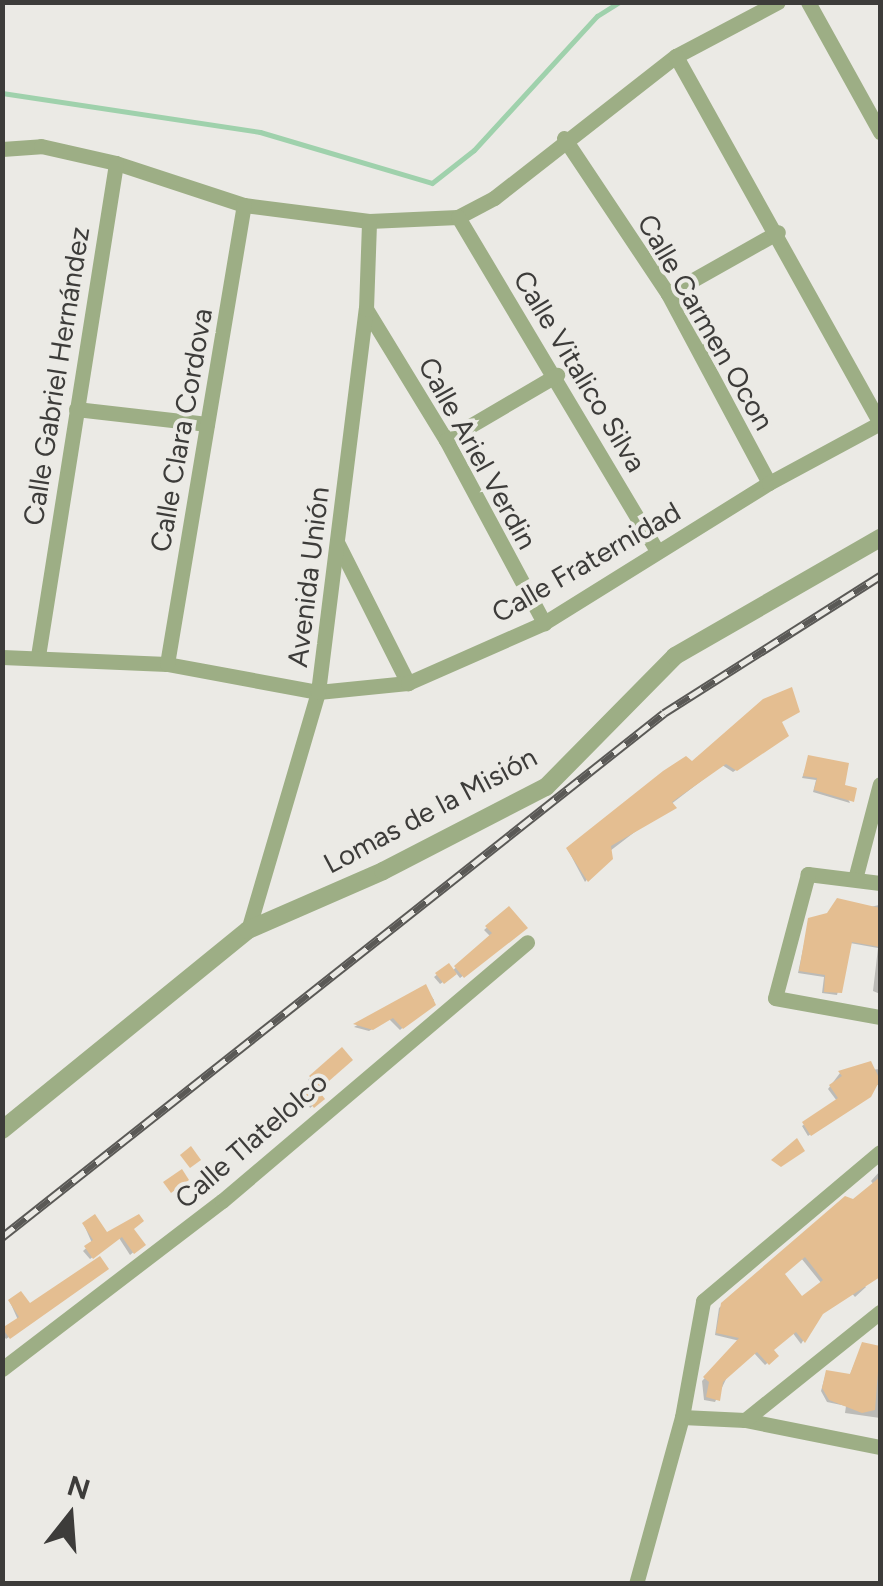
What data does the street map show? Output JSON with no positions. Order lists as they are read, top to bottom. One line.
{"streets":{"street":["Calle Carmen Ocon","Calle Vitalico Silva","Calle Gabriel Hernández","Calle Clara Cordova","Calle Ariel Verdin","Calle Fraternidad","Avenida Unión","Lomas de la Misión","Calle Tlatelolco"]},"crossings":[["Calle Carmen Ocon","Calle Fraternidad"],["Calle Vitalico Silva","Calle Fraternidad"],["Calle Gabriel Hernández","Calle Fraternidad"],["Calle Clara Cordova","Calle Fraternidad"],["Calle Ariel Verdin","Calle Fraternidad"],["Calle Ariel Verdin","Avenida Unión"],["Calle Fraternidad","Avenida Unión"],["Avenida Unión","Lomas de la Misión"]],"north":"top"}
